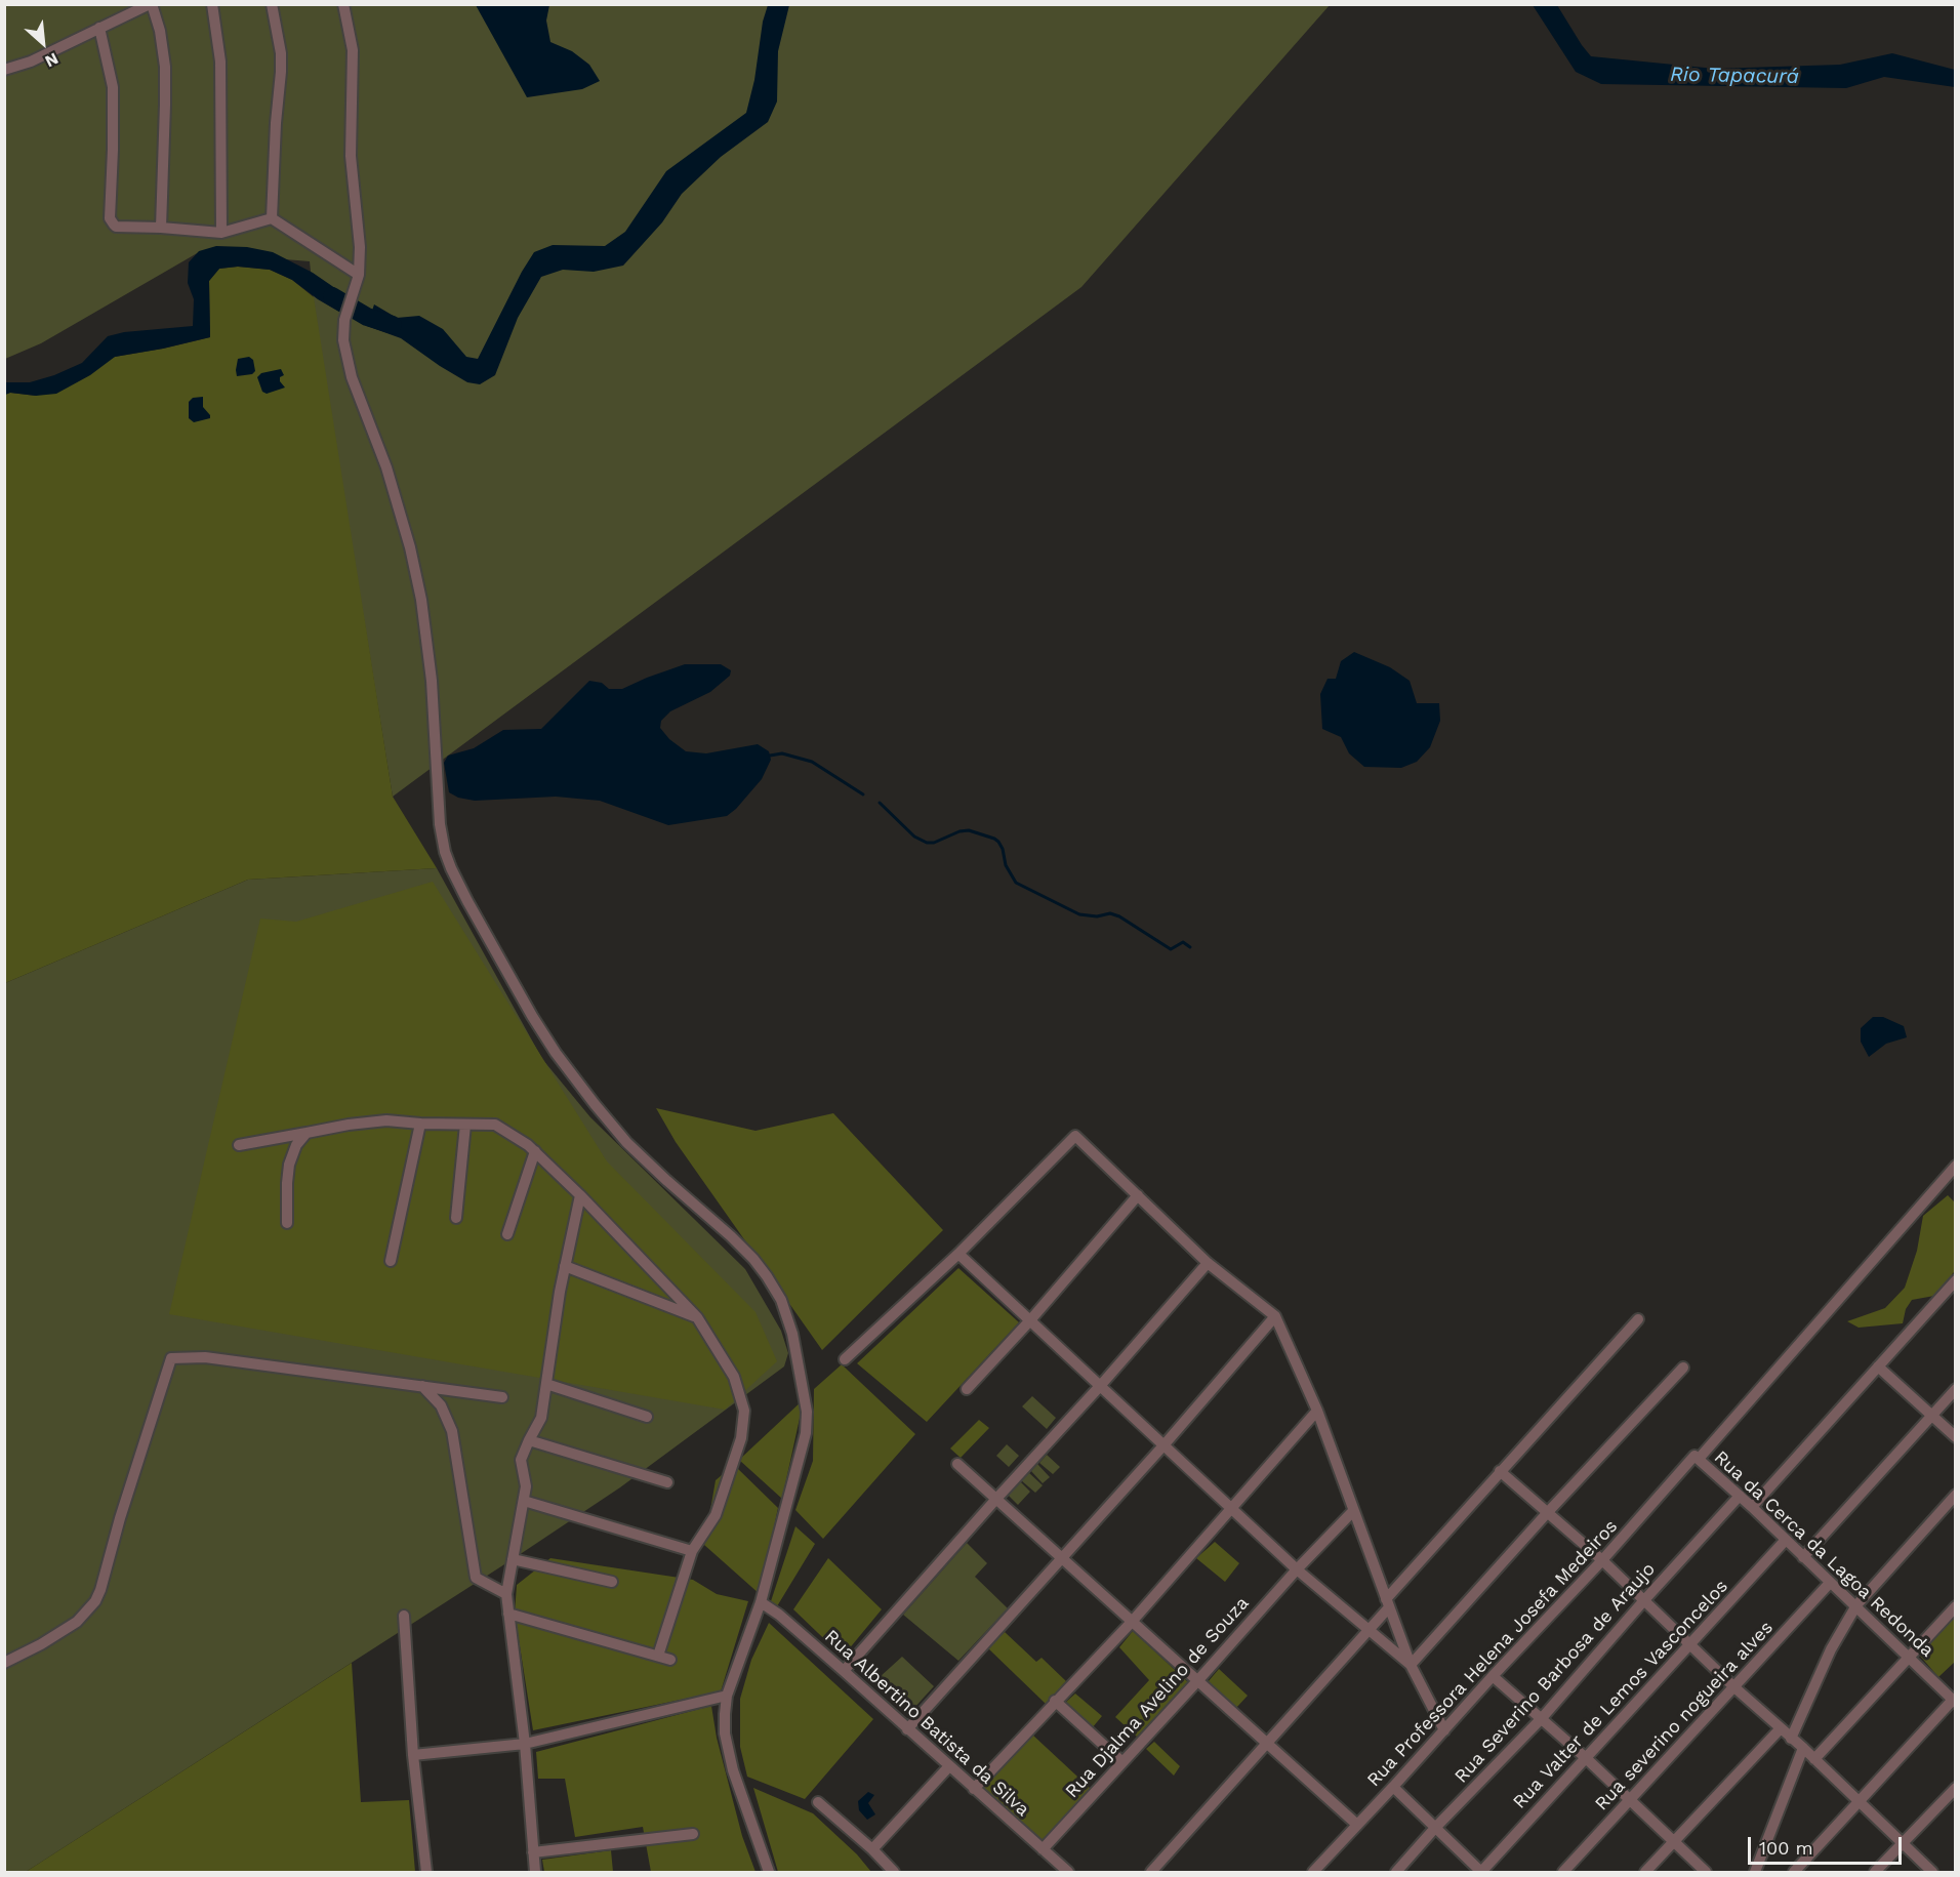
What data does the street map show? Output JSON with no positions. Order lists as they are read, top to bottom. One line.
{"streets":{"street":["Rua da Cerca da Lagoa Redonda","Rua Professora Helena Josefa Medeiros","Rua Severino Barbosa de Araujo","Rua Valter de Lemos Vasconcelos","Rua Djalma Avelino de Souza","Rua severino nogueira alves","Rua Albertino Batista da Silva"]},"crossings":[["Rua da Cerca da Lagoa Redonda","Rua Professora Helena Josefa Medeiros"],["Rua da Cerca da Lagoa Redonda","Rua Severino Barbosa de Araujo"],["Rua da Cerca da Lagoa Redonda","Rua Valter de Lemos Vasconcelos"],["Rua da Cerca da Lagoa Redonda","Rua severino nogueira alves"],["Rua Djalma Avelino de Souza","Rua Albertino Batista da Silva"]],"water":["Rio Tapacurá"],"scale_bar":"100 m","north":"bottom right"}
